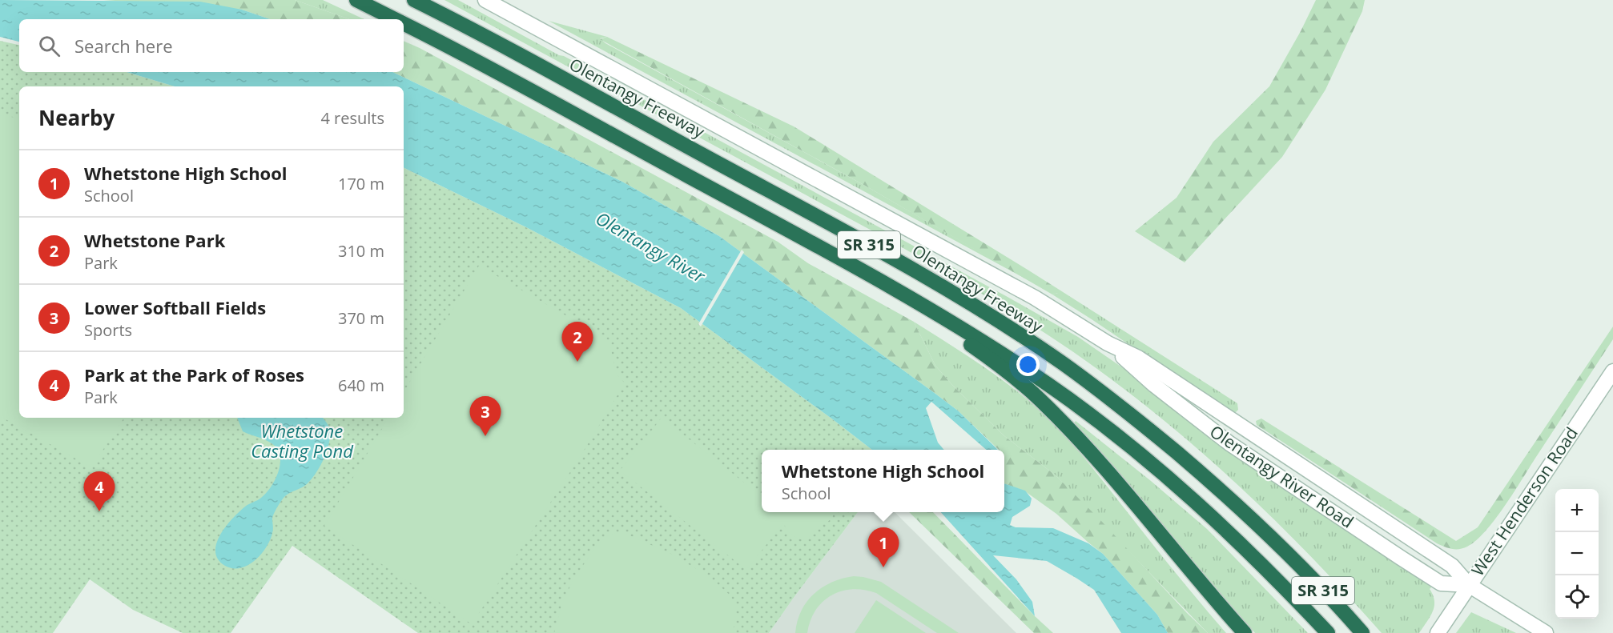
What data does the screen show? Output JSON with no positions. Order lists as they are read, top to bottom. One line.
{"streets":{"highway":["Olentangy Freeway","SR 315"],"main road":["Olentangy River Road","West Henderson Road"]},"crossings":[["Olentangy River Road","West Henderson Road"]],"water":["Olentangy River","Whetstone Casting Pond"],"page":{"search":"Search here","heading":["Nearby","4 results"],"list":[{"mark":"1","name":"Whetstone High School","note":"School","value":"170 m"},{"mark":"2","name":"Whetstone Park","note":"Park","value":"310 m"},{"mark":"3","name":"Lower Softball Fields","note":"Sports","value":"370 m"},{"mark":"4","name":"Park at the Park of Roses","note":"Park","value":"640 m"}],"pins":["2","3","4","1"],"popup":["Whetstone High School","School"],"map_buttons":["+","−"]}}
